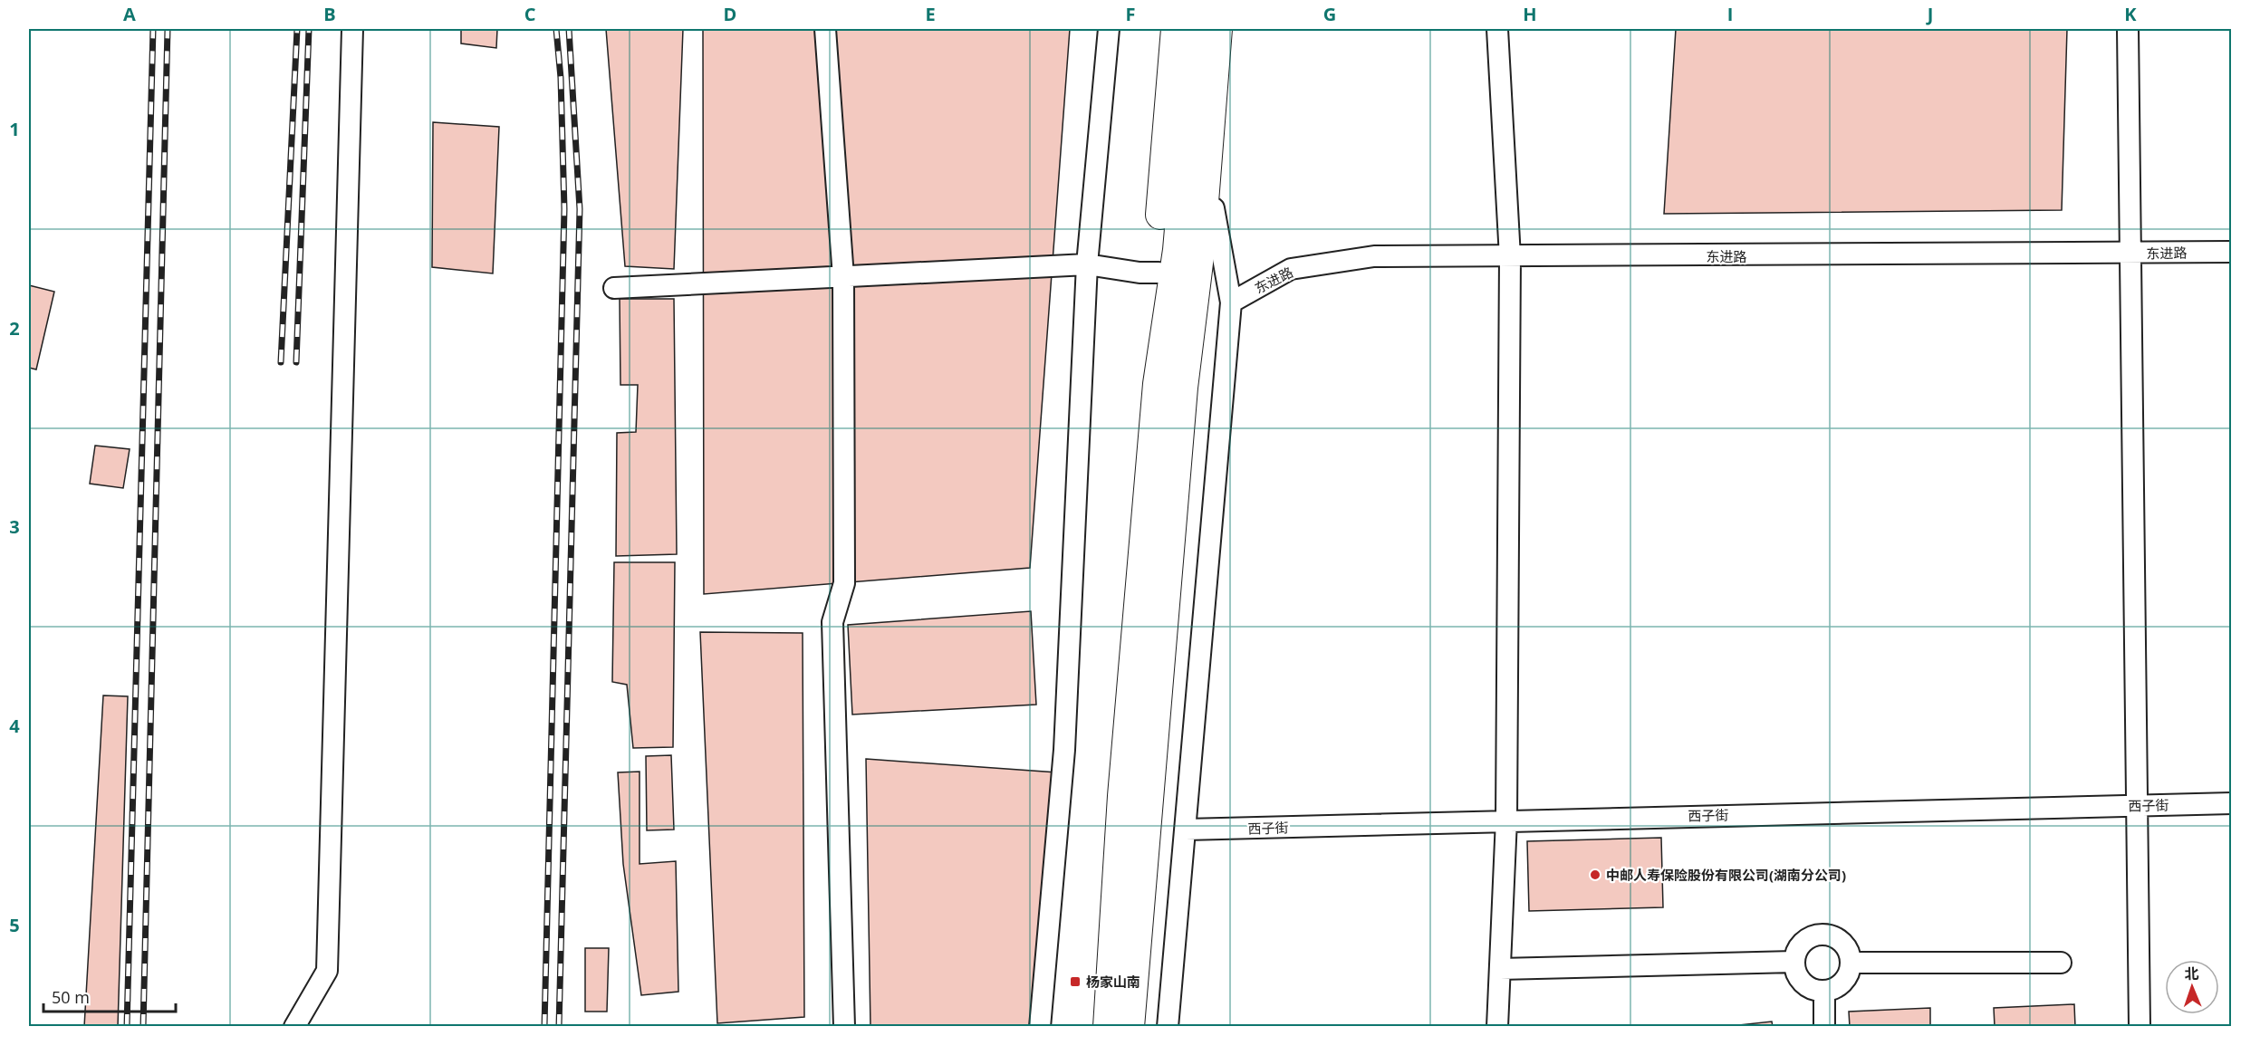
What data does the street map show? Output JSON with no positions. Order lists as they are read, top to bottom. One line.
{"streets":{"street":["东进路","西子街"]},"places":{"other":["中邮人寿保险股份有限公司(湖南分公司)"],"transit":["杨家山南"]},"scale_bar":"50 m","north":"top","grid":{"columns":["A","B","C","D","E","F","G","H","I","J","K"],"rows":["1","2","3","4","5"]}}
